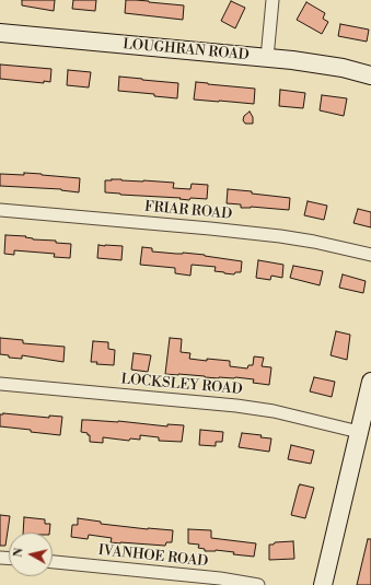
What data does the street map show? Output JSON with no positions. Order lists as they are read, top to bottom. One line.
{"streets":{"street":["LOUGHRAN ROAD","FRIAR ROAD","LOCKSLEY ROAD","IVANHOE ROAD"]},"north":"left"}
